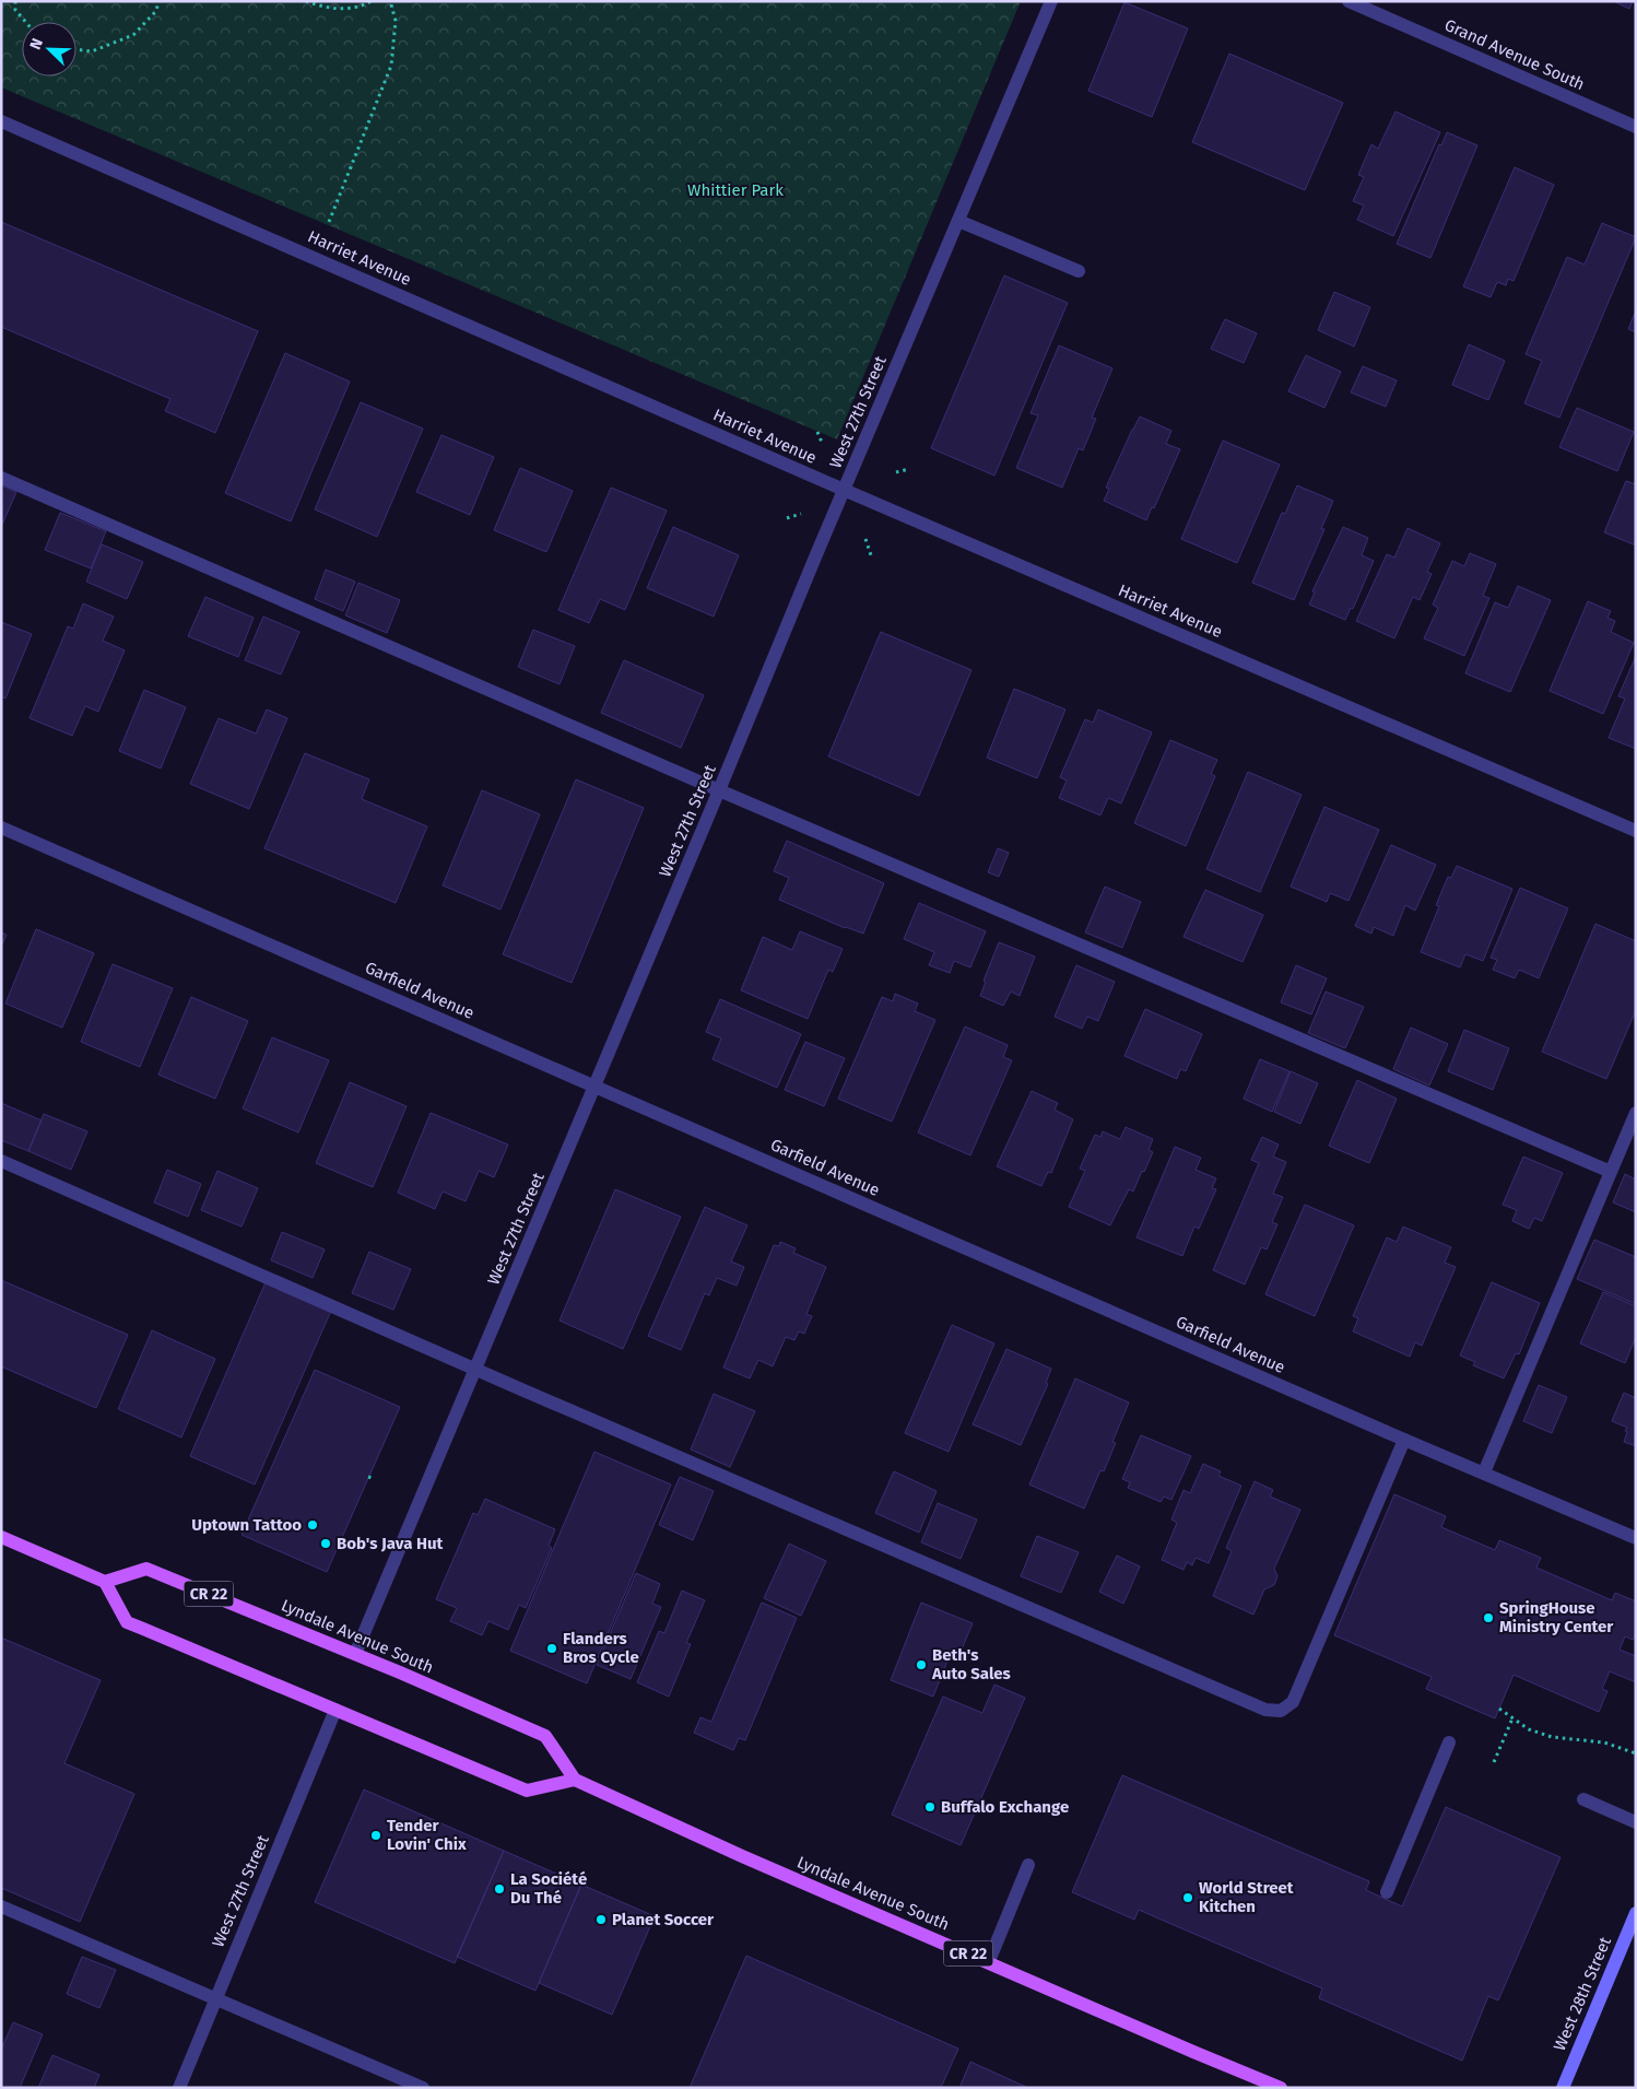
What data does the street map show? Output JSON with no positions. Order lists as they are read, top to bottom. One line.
{"streets":{"main road":["CR 22","Lyndale Avenue South"],"street":["Grand Avenue South","Harriet Avenue","West 27th Street","Garfield Avenue","West 28th Street"]},"crossings":[["Harriet Avenue","West 27th Street"],["West 27th Street","Garfield Avenue"],["West 27th Street","Lyndale Avenue South"]],"parks":["Whittier Park"],"places":["Uptown Tattoo","Bob's Java Hut","SpringHouse Ministry Center","Flanders Bros Cycle","Beth's Auto Sales","Buffalo Exchange","Tender Lovin' Chix","La Société Du Thé","World Street Kitchen","Planet Soccer"],"north":"top left"}
